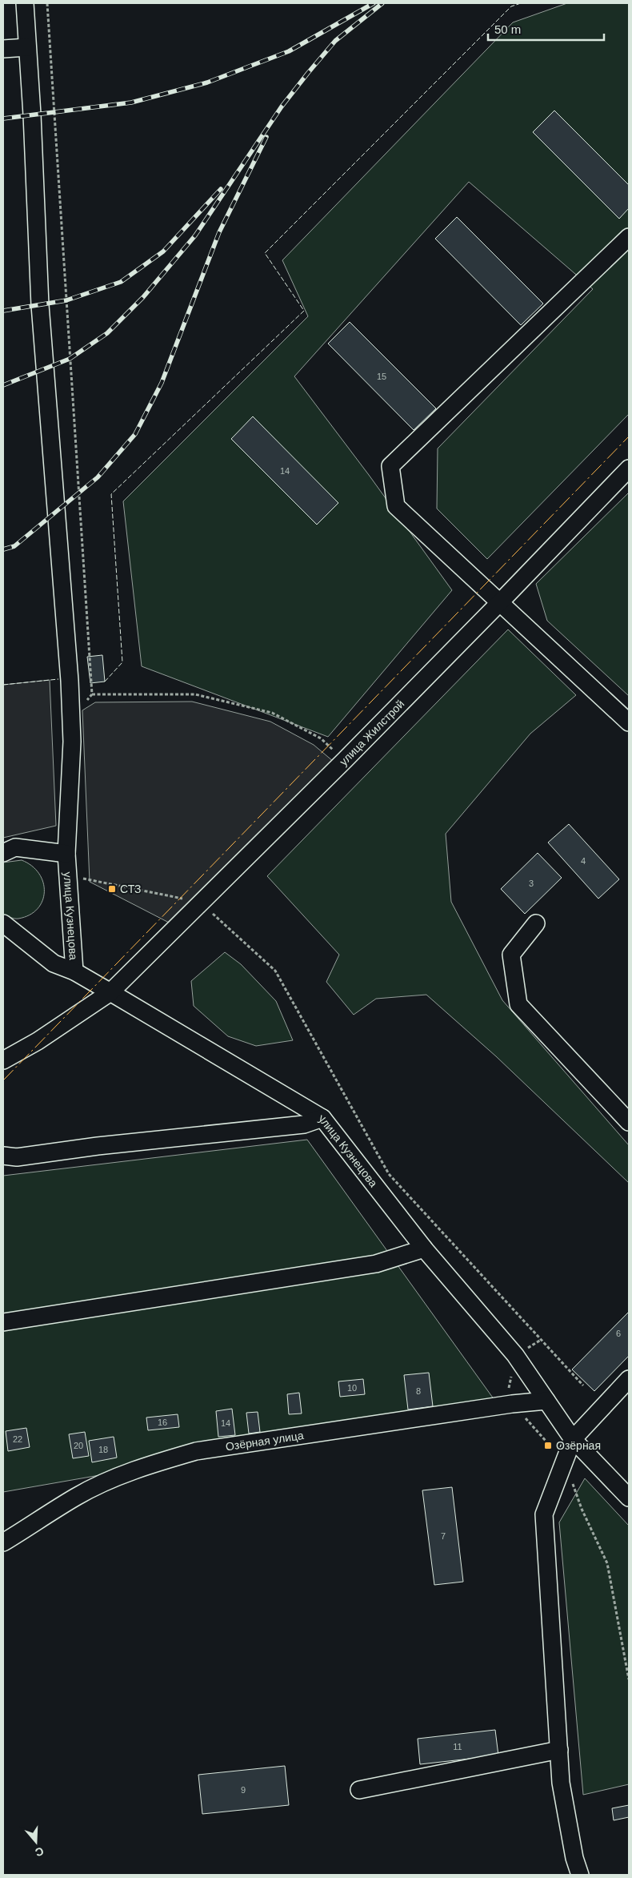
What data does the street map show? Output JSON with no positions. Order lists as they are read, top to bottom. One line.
{"streets":{"street":["улица Жилстрой","улица Кузнецова","Озёрная улица"]},"crossings":[["улица Жилстрой","улица Кузнецова"],["улица Кузнецова","Озёрная улица"]],"places":{"transit":["СТЗ","Озёрная"]},"house_numbers":["15","14","4","3","6","10","8","16","14","22","20","18","7","11","9"],"scale_bar":"50 m","north":"bottom"}
